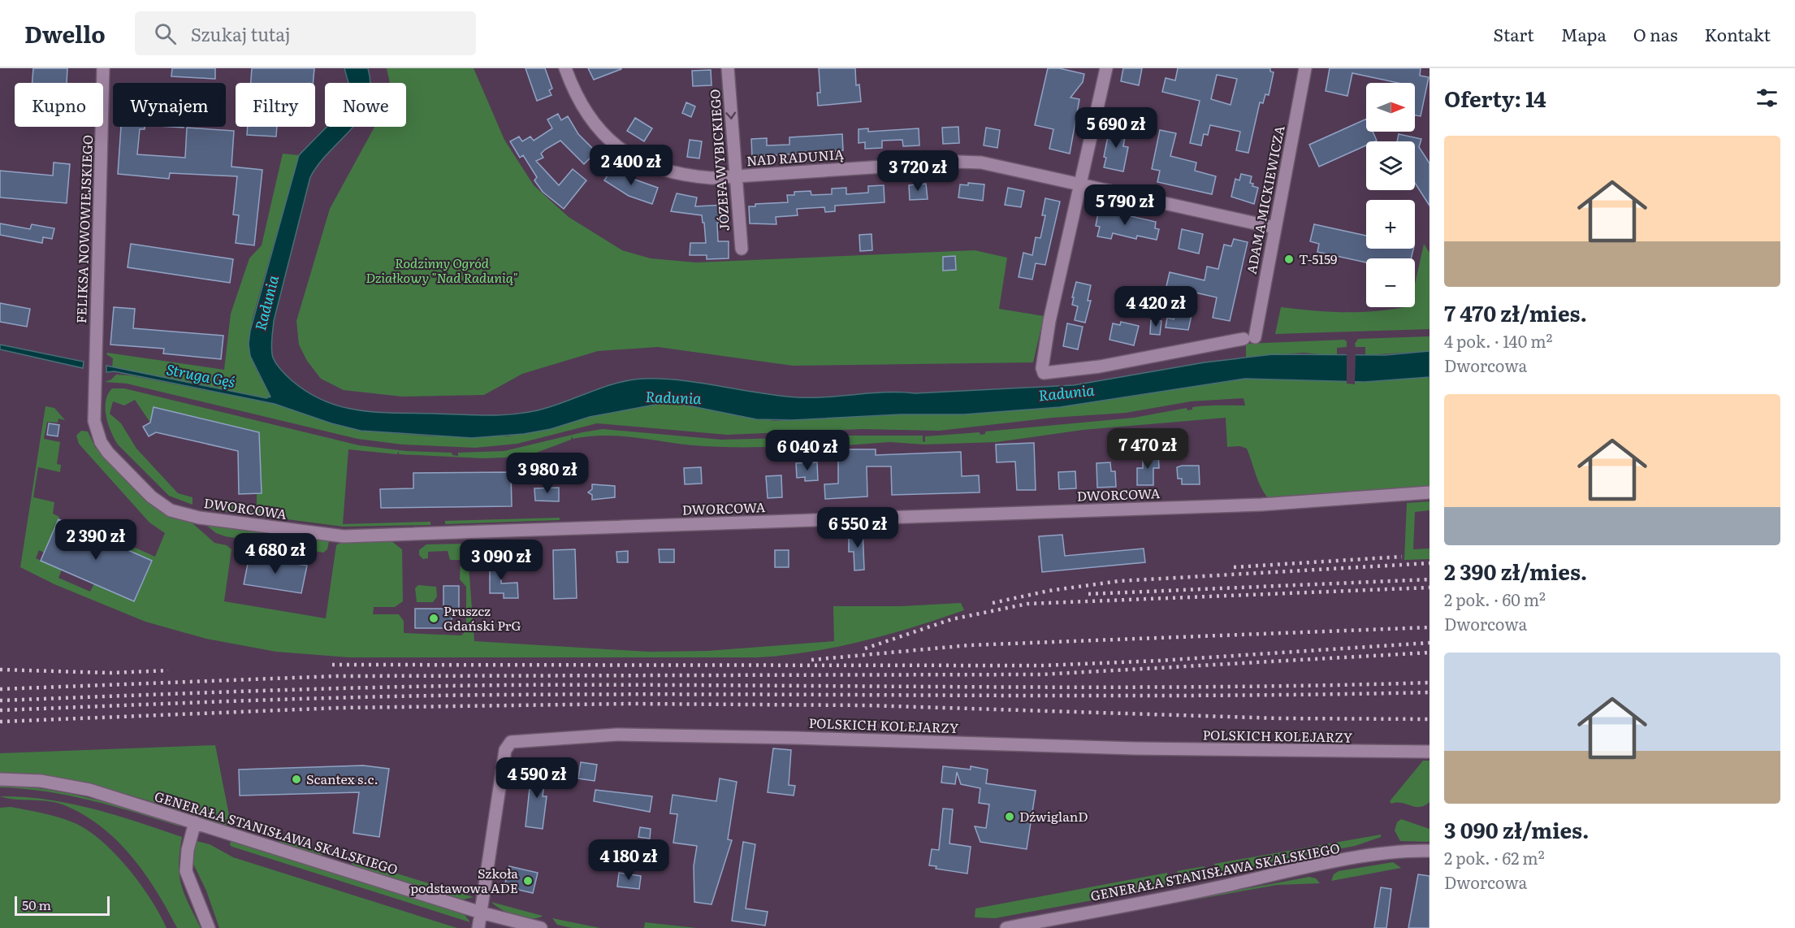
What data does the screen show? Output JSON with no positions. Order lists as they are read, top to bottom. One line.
{"streets":{"street":["NAD RADUNIĄ","JÓZEFA WYBICKIEGO","ADAMA MICKIEWICZA","FELIKSA NOWOWIEJSKIEGO","DWORCOWA","POLSKICH KOLEJARZY","GENERAŁA STANISŁAWA SKALSKIEGO"]},"crossings":[["NAD RADUNIĄ","JÓZEFA WYBICKIEGO"],["NAD RADUNIĄ","ADAMA MICKIEWICZA"],["FELIKSA NOWOWIEJSKIEGO","DWORCOWA"],["POLSKICH KOLEJARZY","GENERAŁA STANISŁAWA SKALSKIEGO"]],"one_way":["JÓZEFA WYBICKIEGO"],"water":["Radunia","Struga Gęś"],"parks":["Rodzinny Ogród Działkowy \"Nad Radunią\""],"places":["T-5159","Pruszcz Gdański PrG","Scantex s.c.","DźwiglanD","Szkoła podstawowa ADE"],"scale_bar":"50 m","north":"right","page":{"header":"Dwello","search":"Szukaj tutaj","nav":["Start","Mapa","O nas","Kontakt"],"heading":"Oferty: 14","map_buttons":["+","−"],"chip":["Kupno","Wynajem","Filtry","Nowe"],"price":["5 690 zł","2 400 zł","3 720 zł","5 790 zł","4 420 zł","7 470 zł","6 040 zł","3 980 zł","6 550 zł","2 390 zł","4 680 zł","3 090 zł","4 590 zł","4 180 zł"],"list":[{"name":"7 470 zł/mies.","note":"4 pok. · 140 m² · Dworcowa"},{"name":"2 390 zł/mies.","note":"2 pok. · 60 m² · Dworcowa"},{"name":"3 090 zł/mies.","note":"2 pok. · 62 m² · Dworcowa"}],"scale":"50 m"}}
